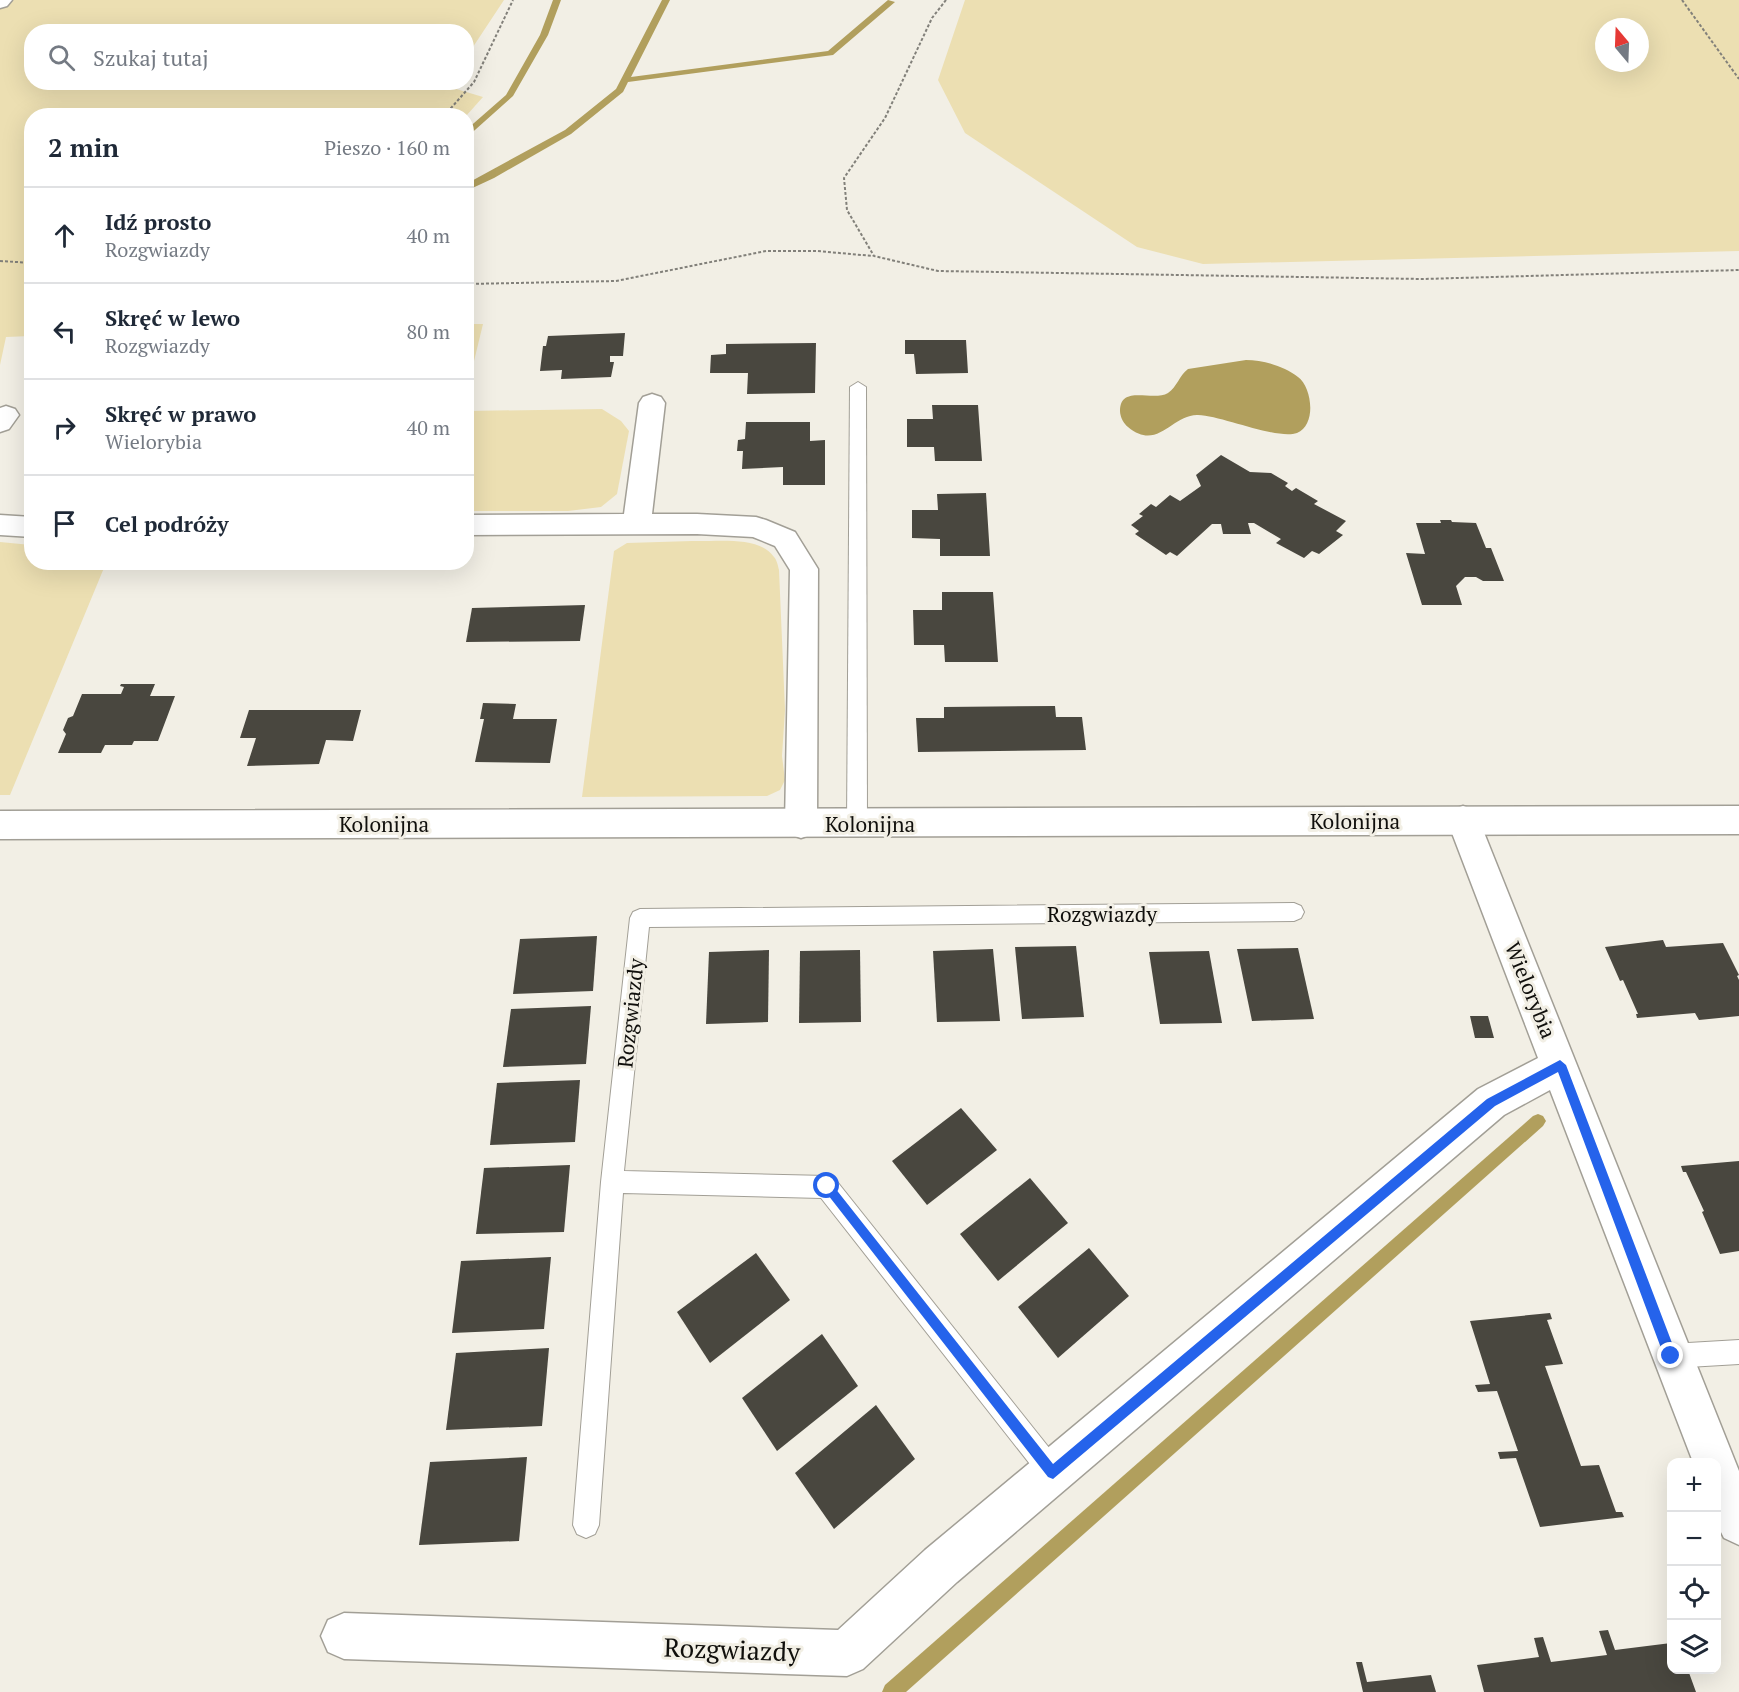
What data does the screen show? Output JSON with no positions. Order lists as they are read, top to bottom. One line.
{"streets":{"street":["Kolonijna","Rozgwiazdy","Wielorybia"]},"crossings":[["Kolonijna","Wielorybia"],["Rozgwiazdy","Wielorybia"]],"north":"top","page":{"search":"Szukaj tutaj","heading":["2 min","Pieszo · 160 m"],"list":[["Idź prosto","Rozgwiazdy","40 m"],["Skręć w lewo","Rozgwiazdy","80 m"],["Skręć w prawo","Wielorybia","40 m"],"Cel podróży"],"map_buttons":["+","−"]}}
